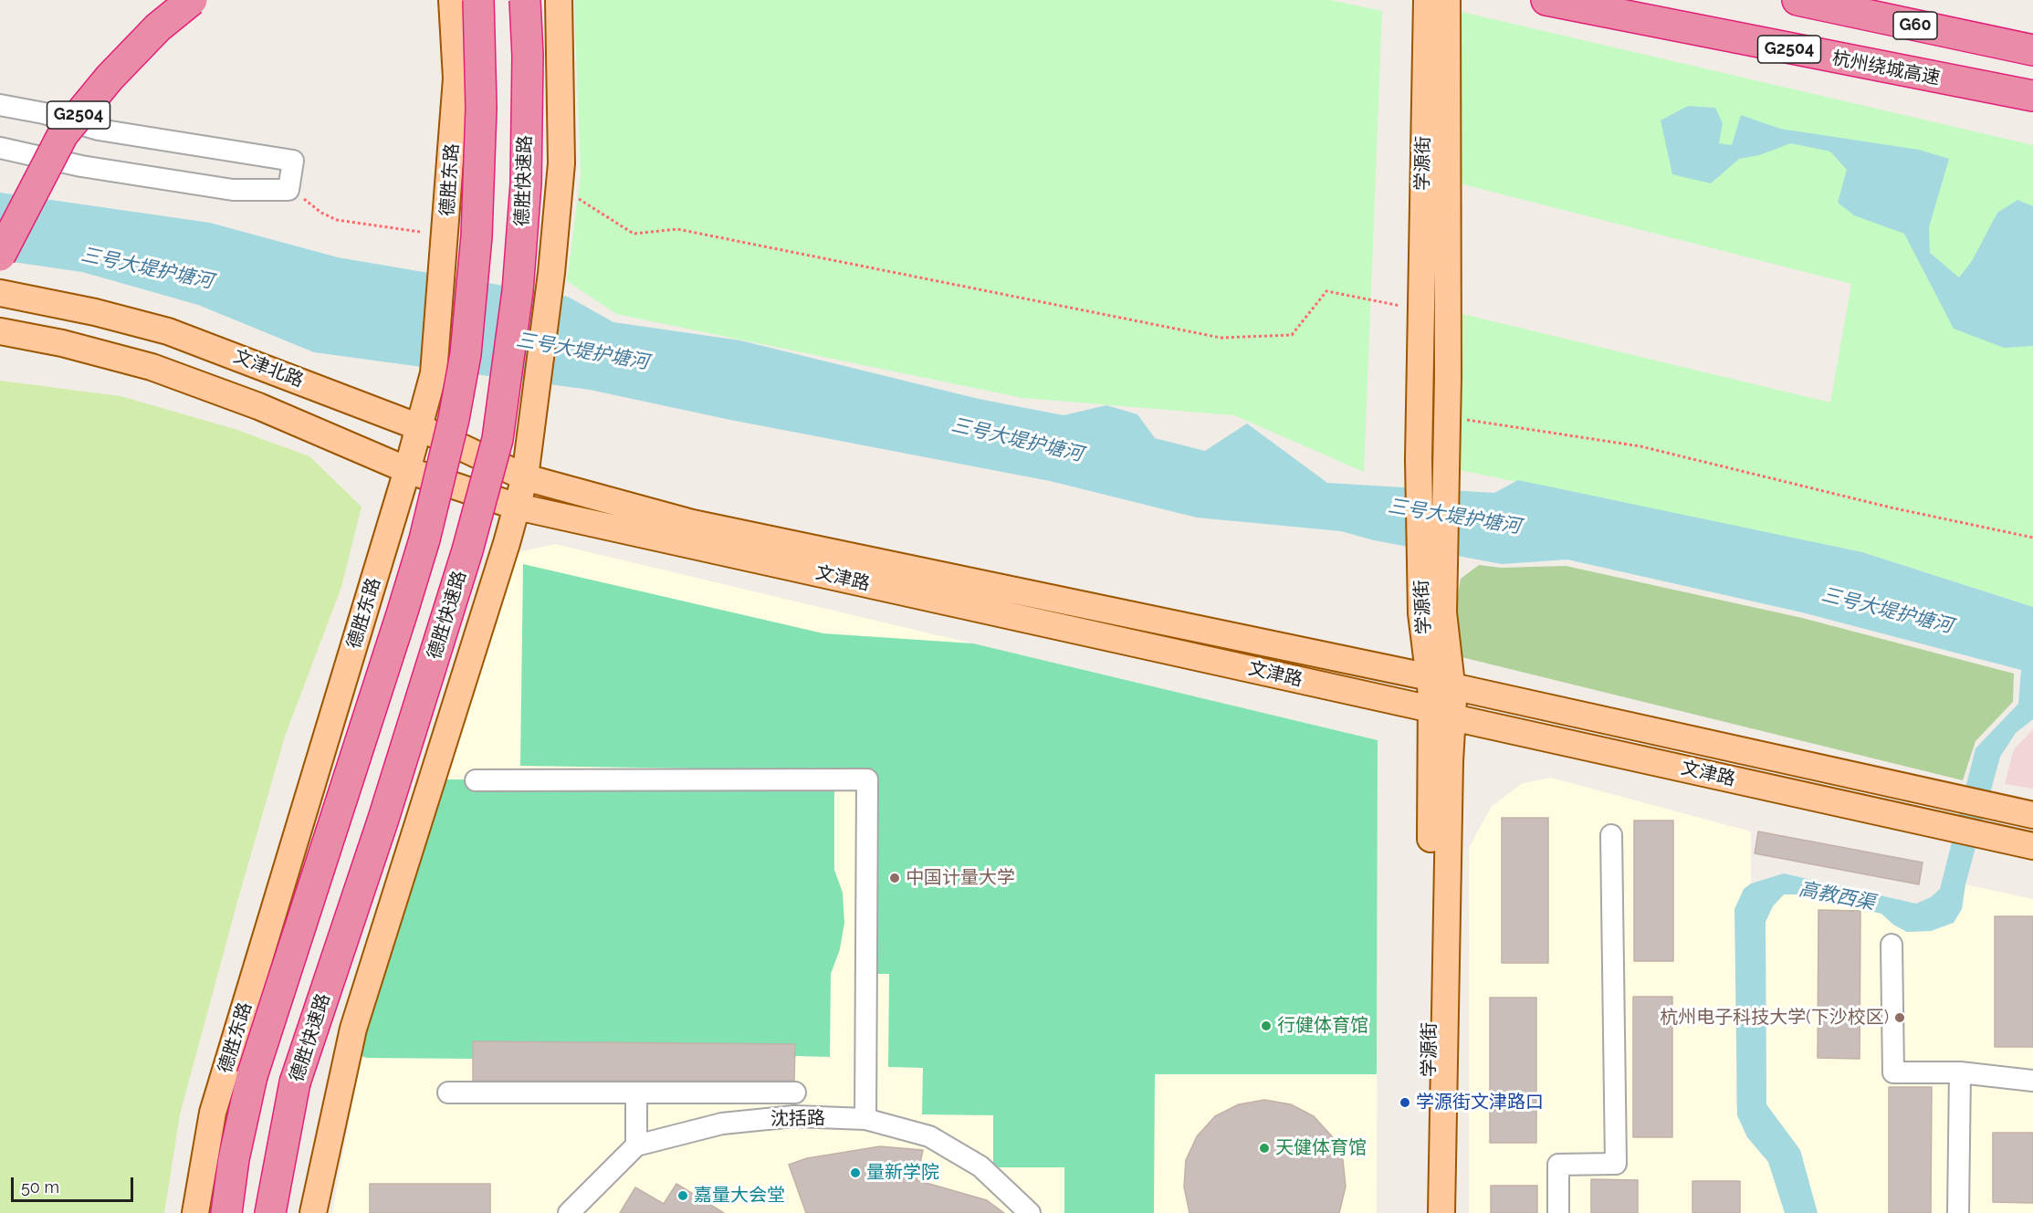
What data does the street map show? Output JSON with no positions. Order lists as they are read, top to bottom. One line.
{"streets":{"highway":["G60","G2504","杭州绕城高速","德胜快速路"],"main road":["学源街","德胜东路","文津北路","文津路"],"street":["沈括路"]},"crossings":[["学源街","文津路"],["德胜东路","文津北路"],["文津北路","文津路"]],"water":["三号大堤护塘河","高教西渠"],"places":["中国计量大学","杭州电子科技大学(下沙校区)","行健体育馆","学源街文津路口","天健体育馆","量新学院","嘉量大会堂"],"scale_bar":"50 m"}
